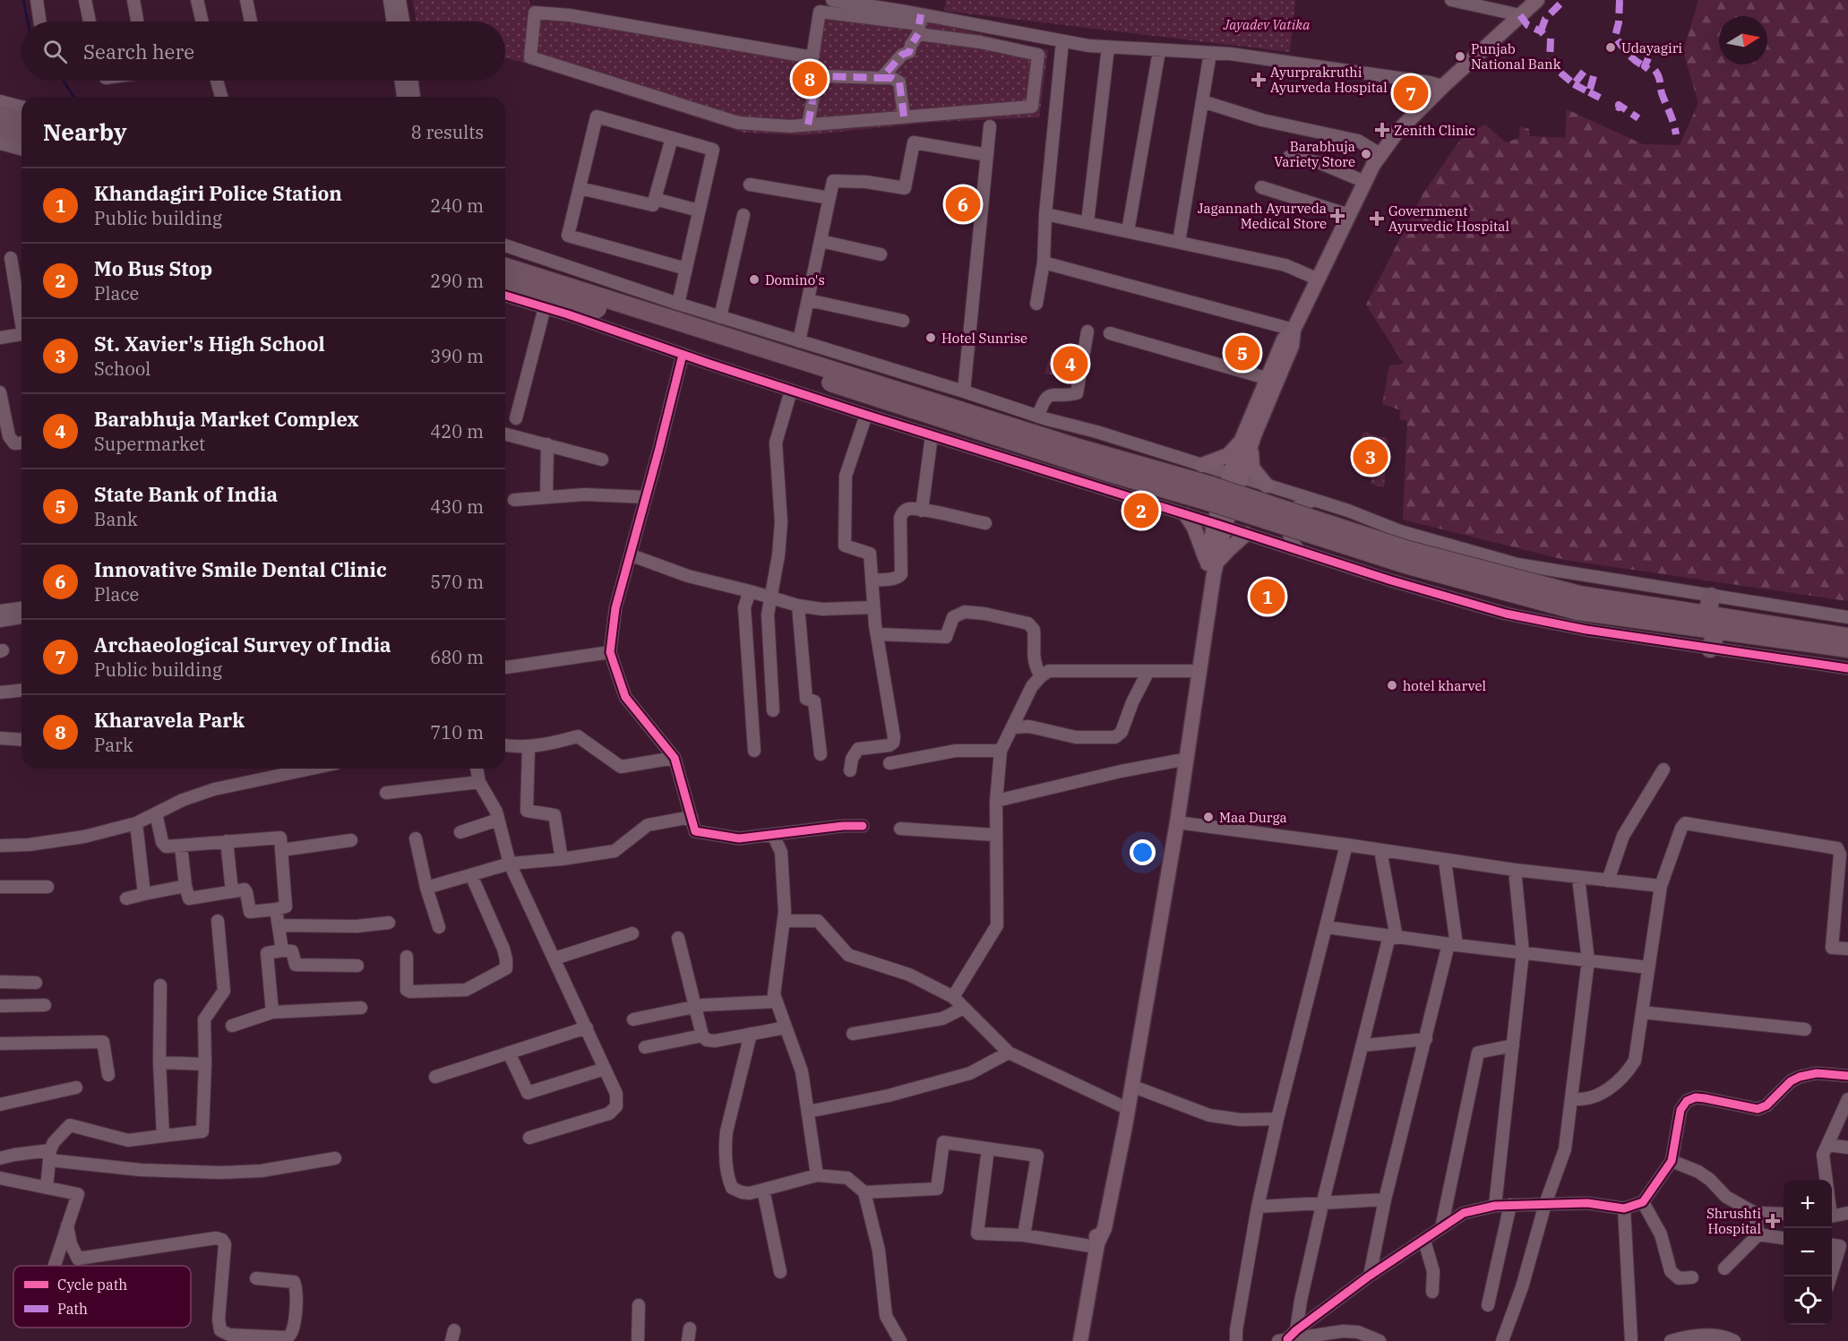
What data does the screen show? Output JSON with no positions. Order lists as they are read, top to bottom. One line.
{"parks":["Jayadev Vatika"],"places":{"other":["Udayagiri","Punjab National Bank","Barabhuja Variety Store","Domino's","Hotel Sunrise","hotel kharvel","Maa Durga"],"health":["Ayurprakruthi Ayurveda Hospital","Zenith Clinic","Jagannath Ayurveda Medical Store","Government Ayurvedic Hospital","Shrushti Hospital"]},"legend":["Cycle path","Path"],"north":"right","page":{"search":"Search here","pins":["8","7","6","5","4","3","2","1"],"heading":["Nearby","8 results"],"list":[{"mark":"1","name":"Khandagiri Police Station","note":"Public building","value":"240 m"},{"mark":"2","name":"Mo Bus Stop","note":"Place","value":"290 m"},{"mark":"3","name":"St. Xavier's High School","note":"School","value":"390 m"},{"mark":"4","name":"Barabhuja Market Complex","note":"Supermarket","value":"420 m"},{"mark":"5","name":"State Bank of India","note":"Bank","value":"430 m"},{"mark":"6","name":"Innovative Smile Dental Clinic","note":"Place","value":"570 m"},{"mark":"7","name":"Archaeological Survey of India","note":"Public building","value":"680 m"},{"mark":"8","name":"Kharavela Park","note":"Park","value":"710 m"}],"map_buttons":["+","−"]}}
